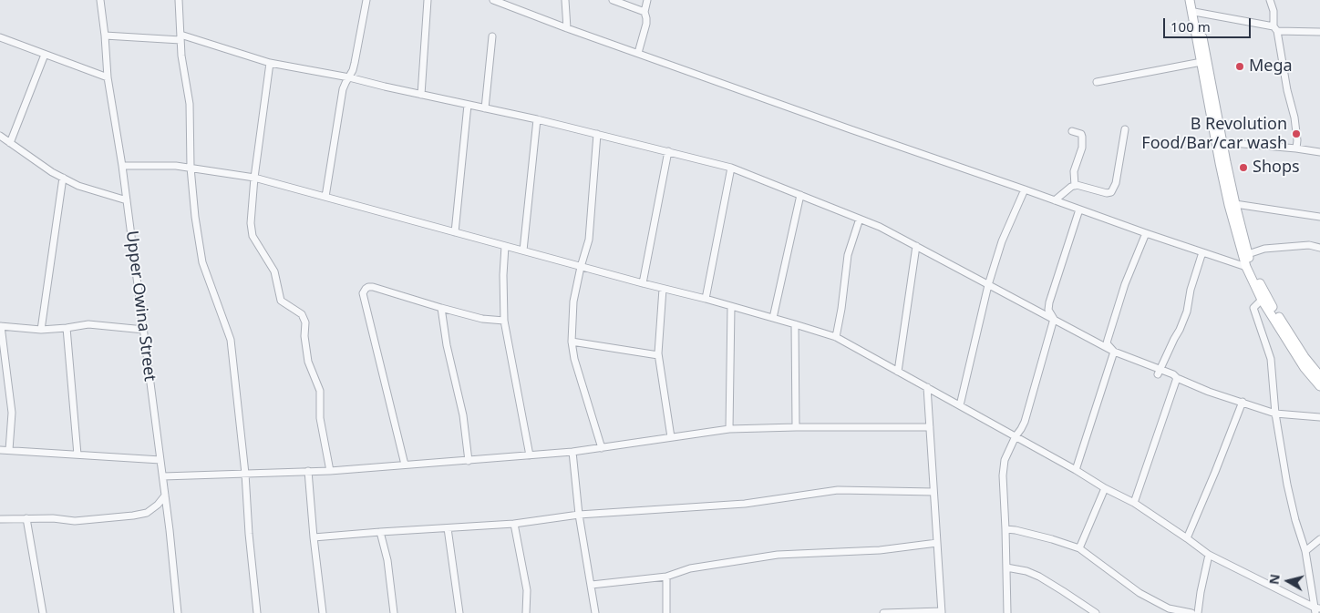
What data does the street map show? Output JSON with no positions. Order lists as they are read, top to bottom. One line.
{"streets":{"street":["Upper Owina Street"]},"places":["Mega","B Revolution Food/Bar/car wash","Shops"],"scale_bar":"100 m","north":"left"}
